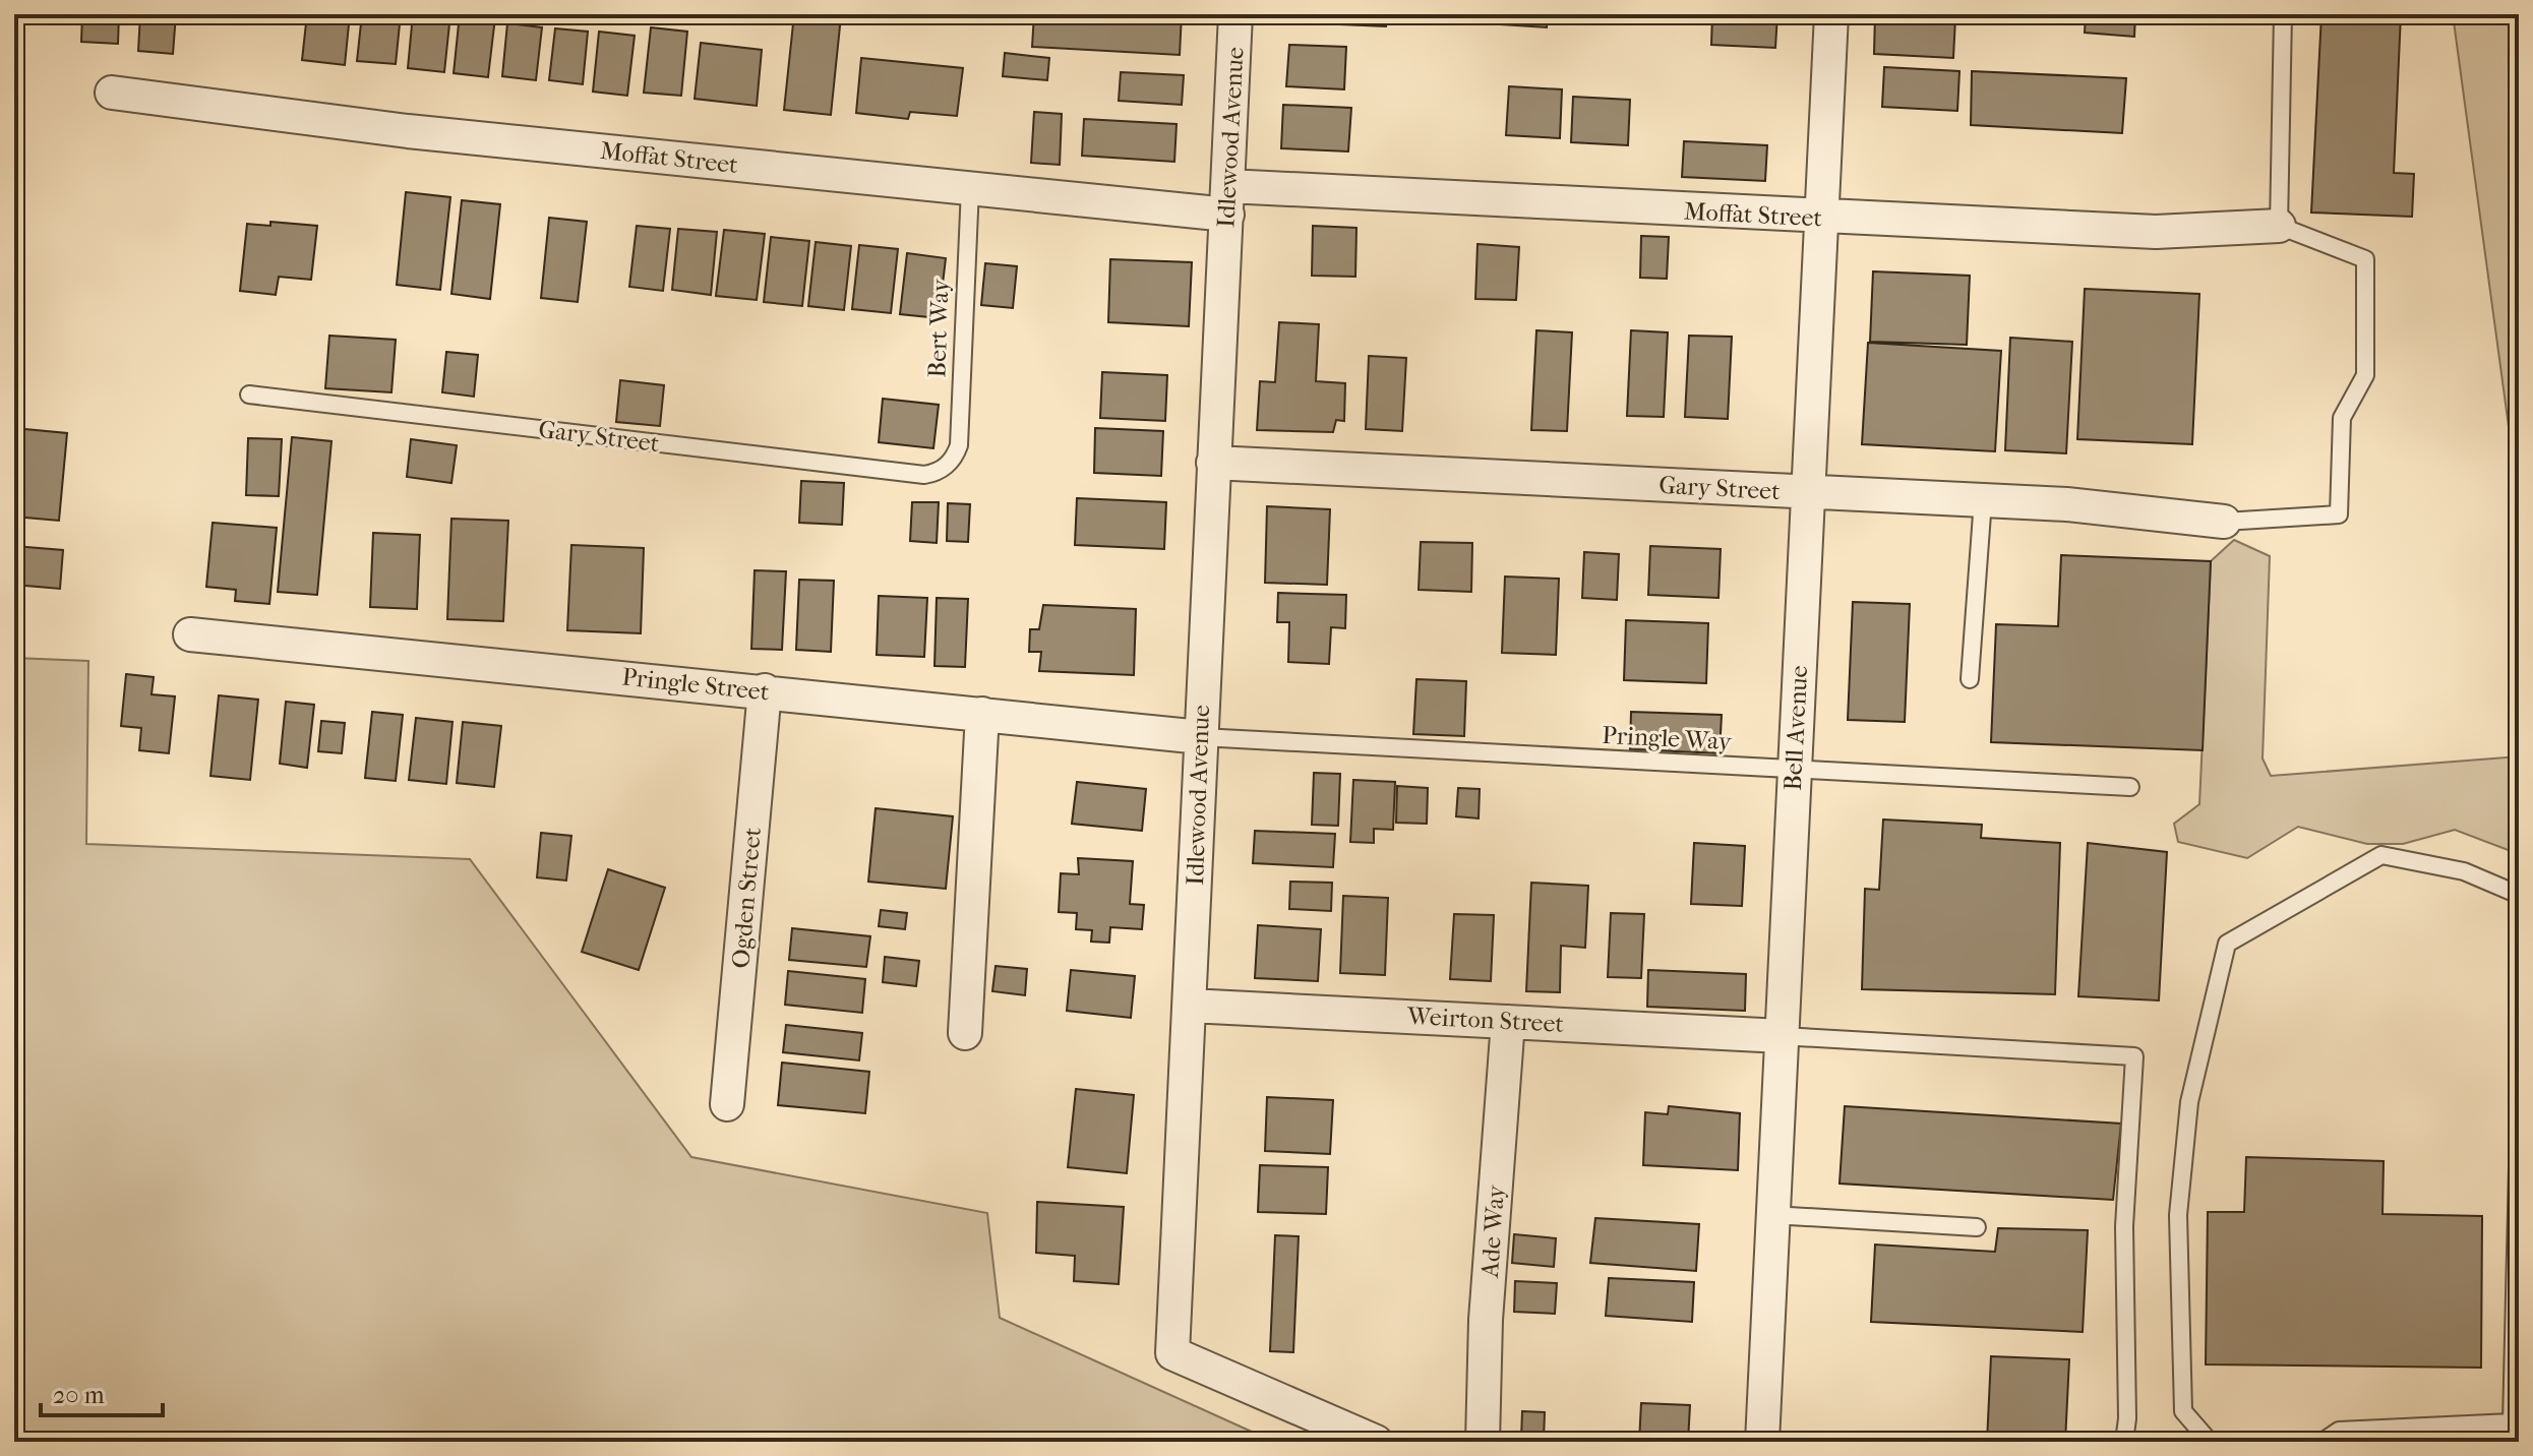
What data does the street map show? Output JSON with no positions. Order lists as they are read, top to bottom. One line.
{"streets":{"street":["Idlewood Avenue","Moffat Street","Gary Street","Pringle Street","Bell Avenue","Ogden Street","Weirton Street","Ade Way"],"lane":["Bert Way","Pringle Way"]},"crossings":[["Idlewood Avenue","Moffat Street"],["Idlewood Avenue","Gary Street"],["Idlewood Avenue","Pringle Street"],["Idlewood Avenue","Pringle Way"],["Idlewood Avenue","Weirton Street"],["Moffat Street","Bert Way"],["Moffat Street","Bell Avenue"],["Bert Way","Gary Street"],["Gary Street","Bell Avenue"],["Pringle Street","Pringle Way"],["Pringle Street","Ogden Street"],["Bell Avenue","Pringle Way"],["Bell Avenue","Weirton Street"],["Weirton Street","Ade Way"]],"scale_bar":"20 m"}
